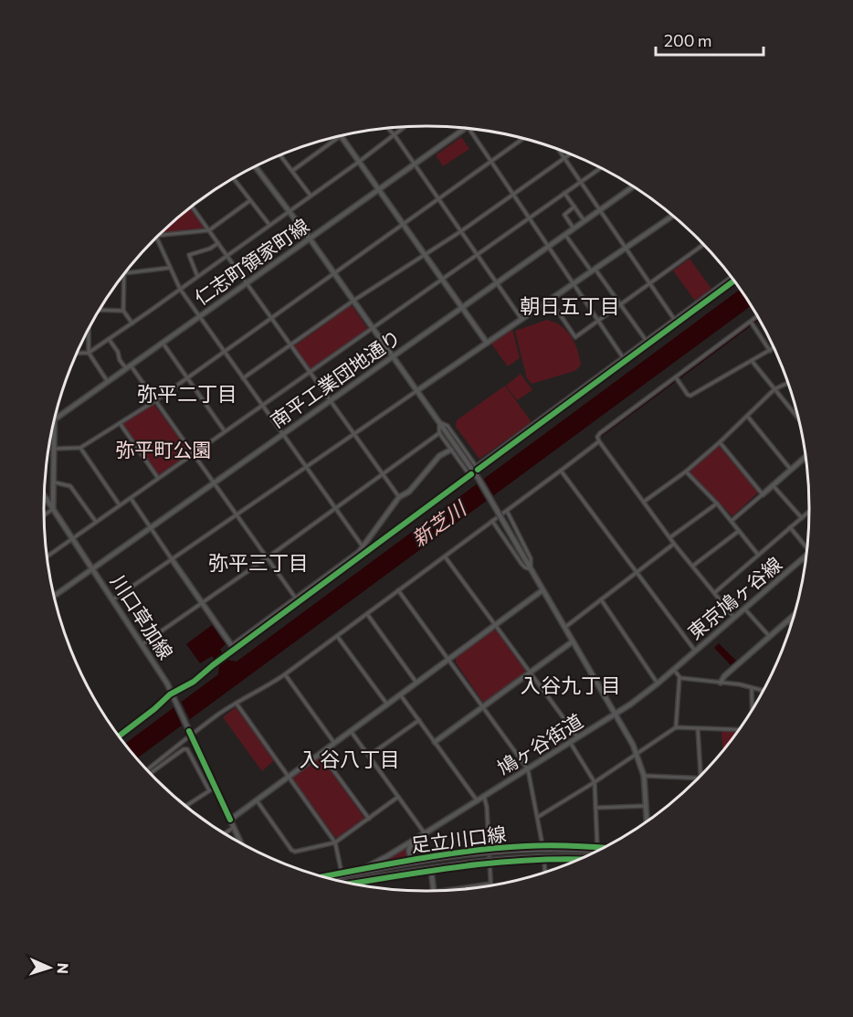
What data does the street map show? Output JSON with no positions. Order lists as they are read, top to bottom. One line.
{"streets":{"street":["仁志町領家町線","南平工業団地通り","東京鳩ヶ谷線","川口草加線","鳩ヶ谷街道","足立川口線"]},"crossings":[["南平工業団地通り","川口草加線"],["東京鳩ヶ谷線","鳩ヶ谷街道"],["鳩ヶ谷街道","足立川口線"]],"districts":["朝日五丁目","弥平二丁目","弥平三丁目","入谷九丁目","入谷八丁目"],"water":["新芝川"],"parks":["弥平町公園"],"scale_bar":"200 m","north":"right"}
